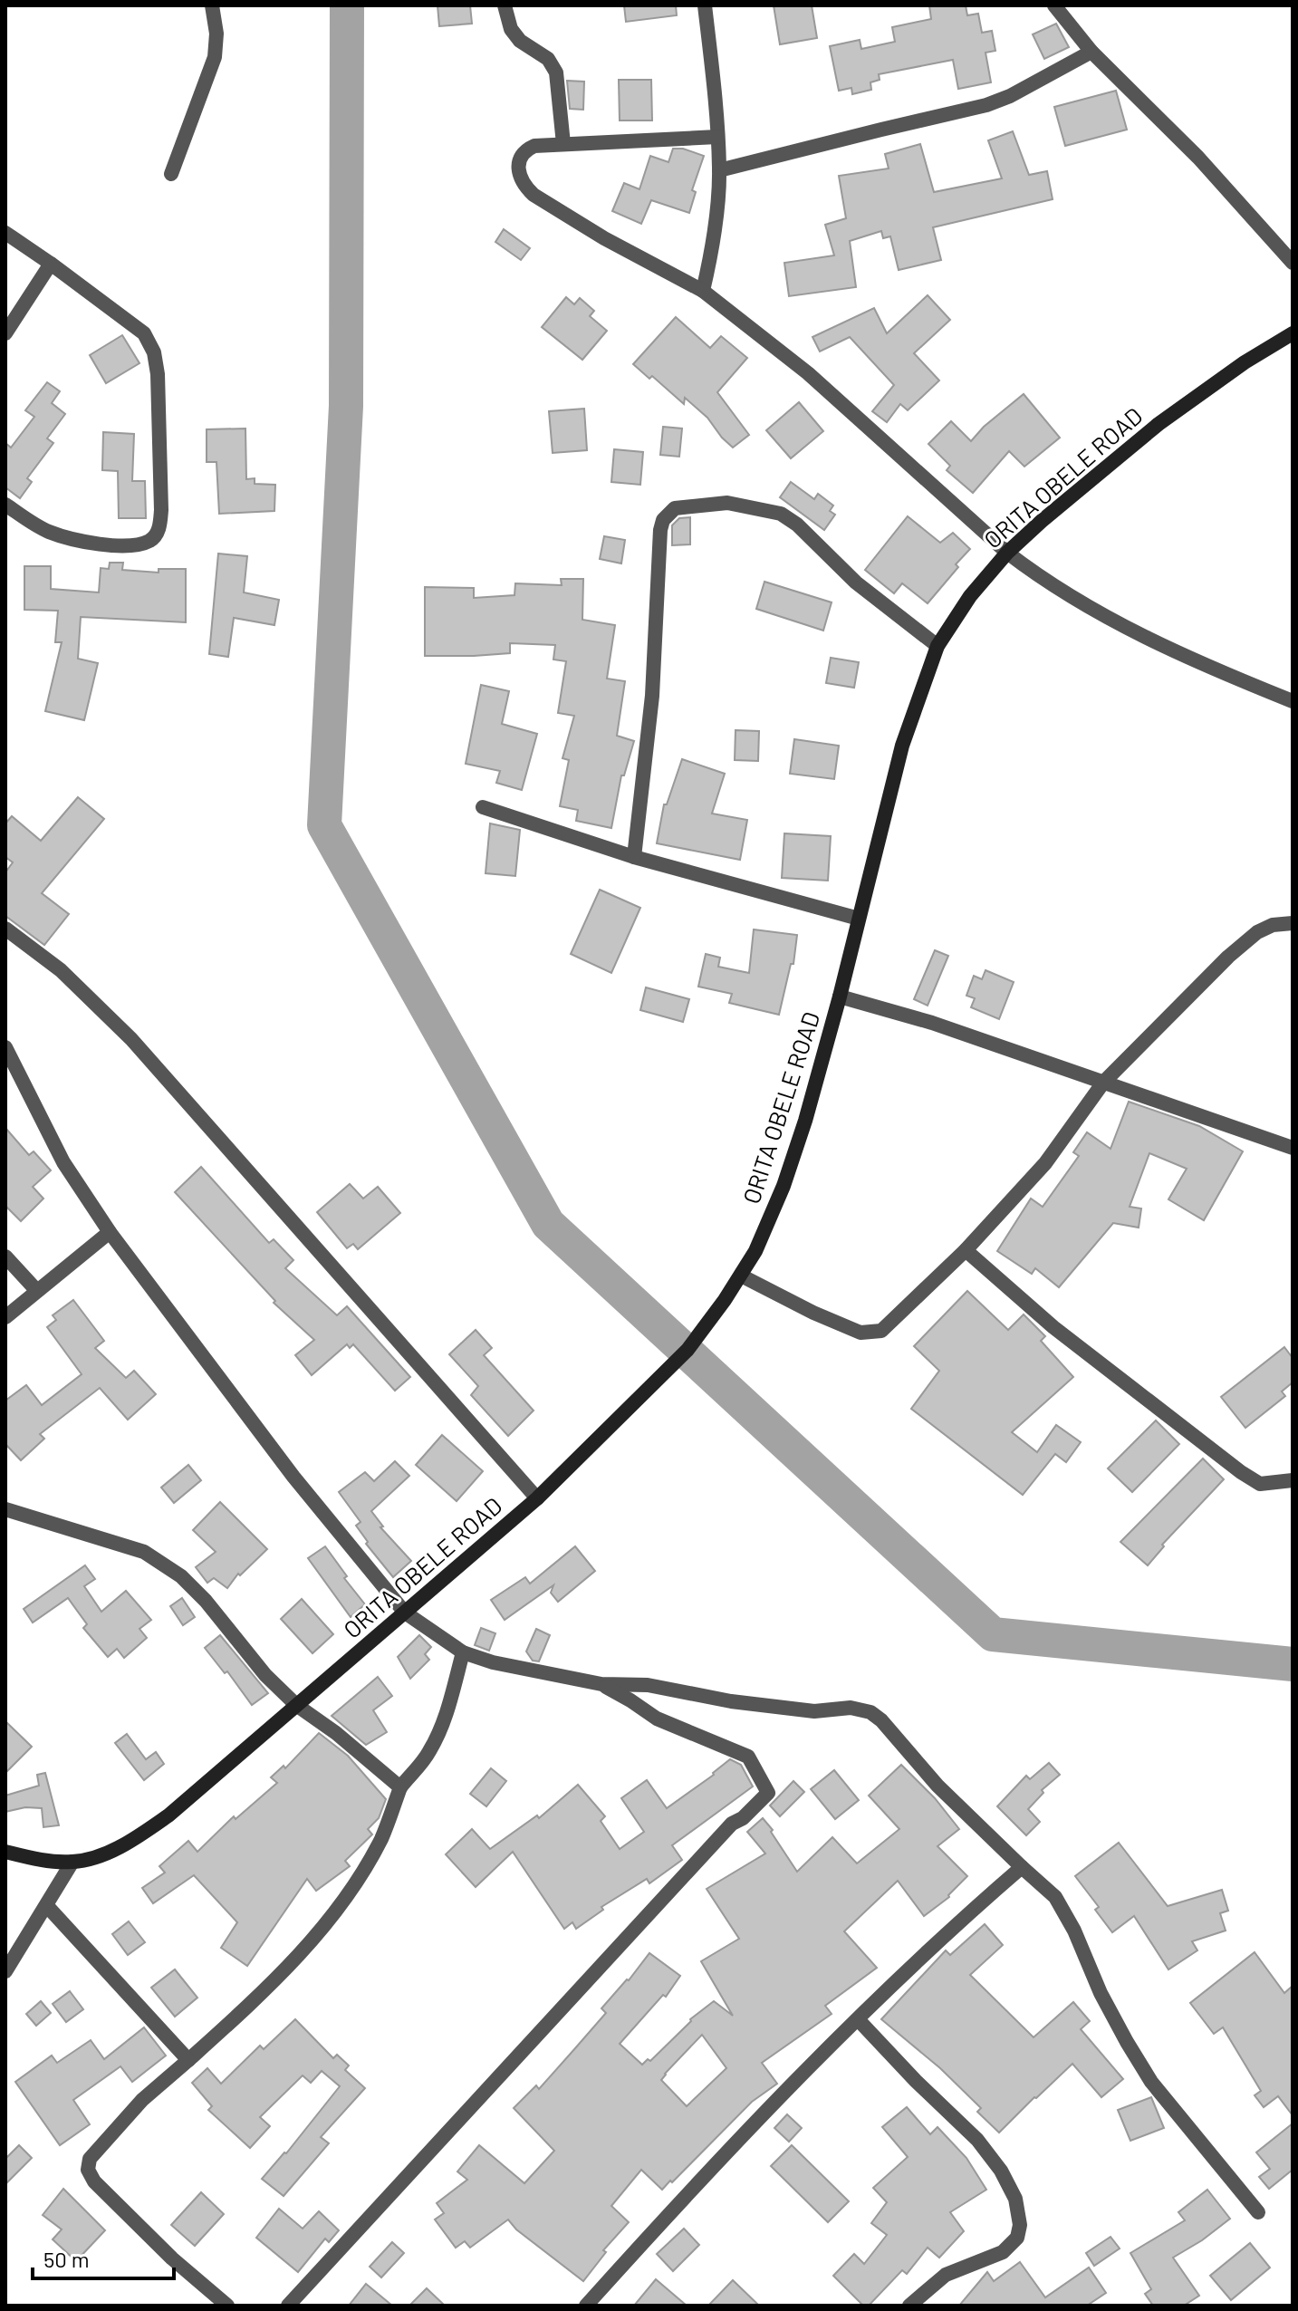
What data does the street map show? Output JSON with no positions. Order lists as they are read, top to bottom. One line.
{"streets":{"main road":["ORITA OBELE ROAD"]},"scale_bar":"50 m"}
